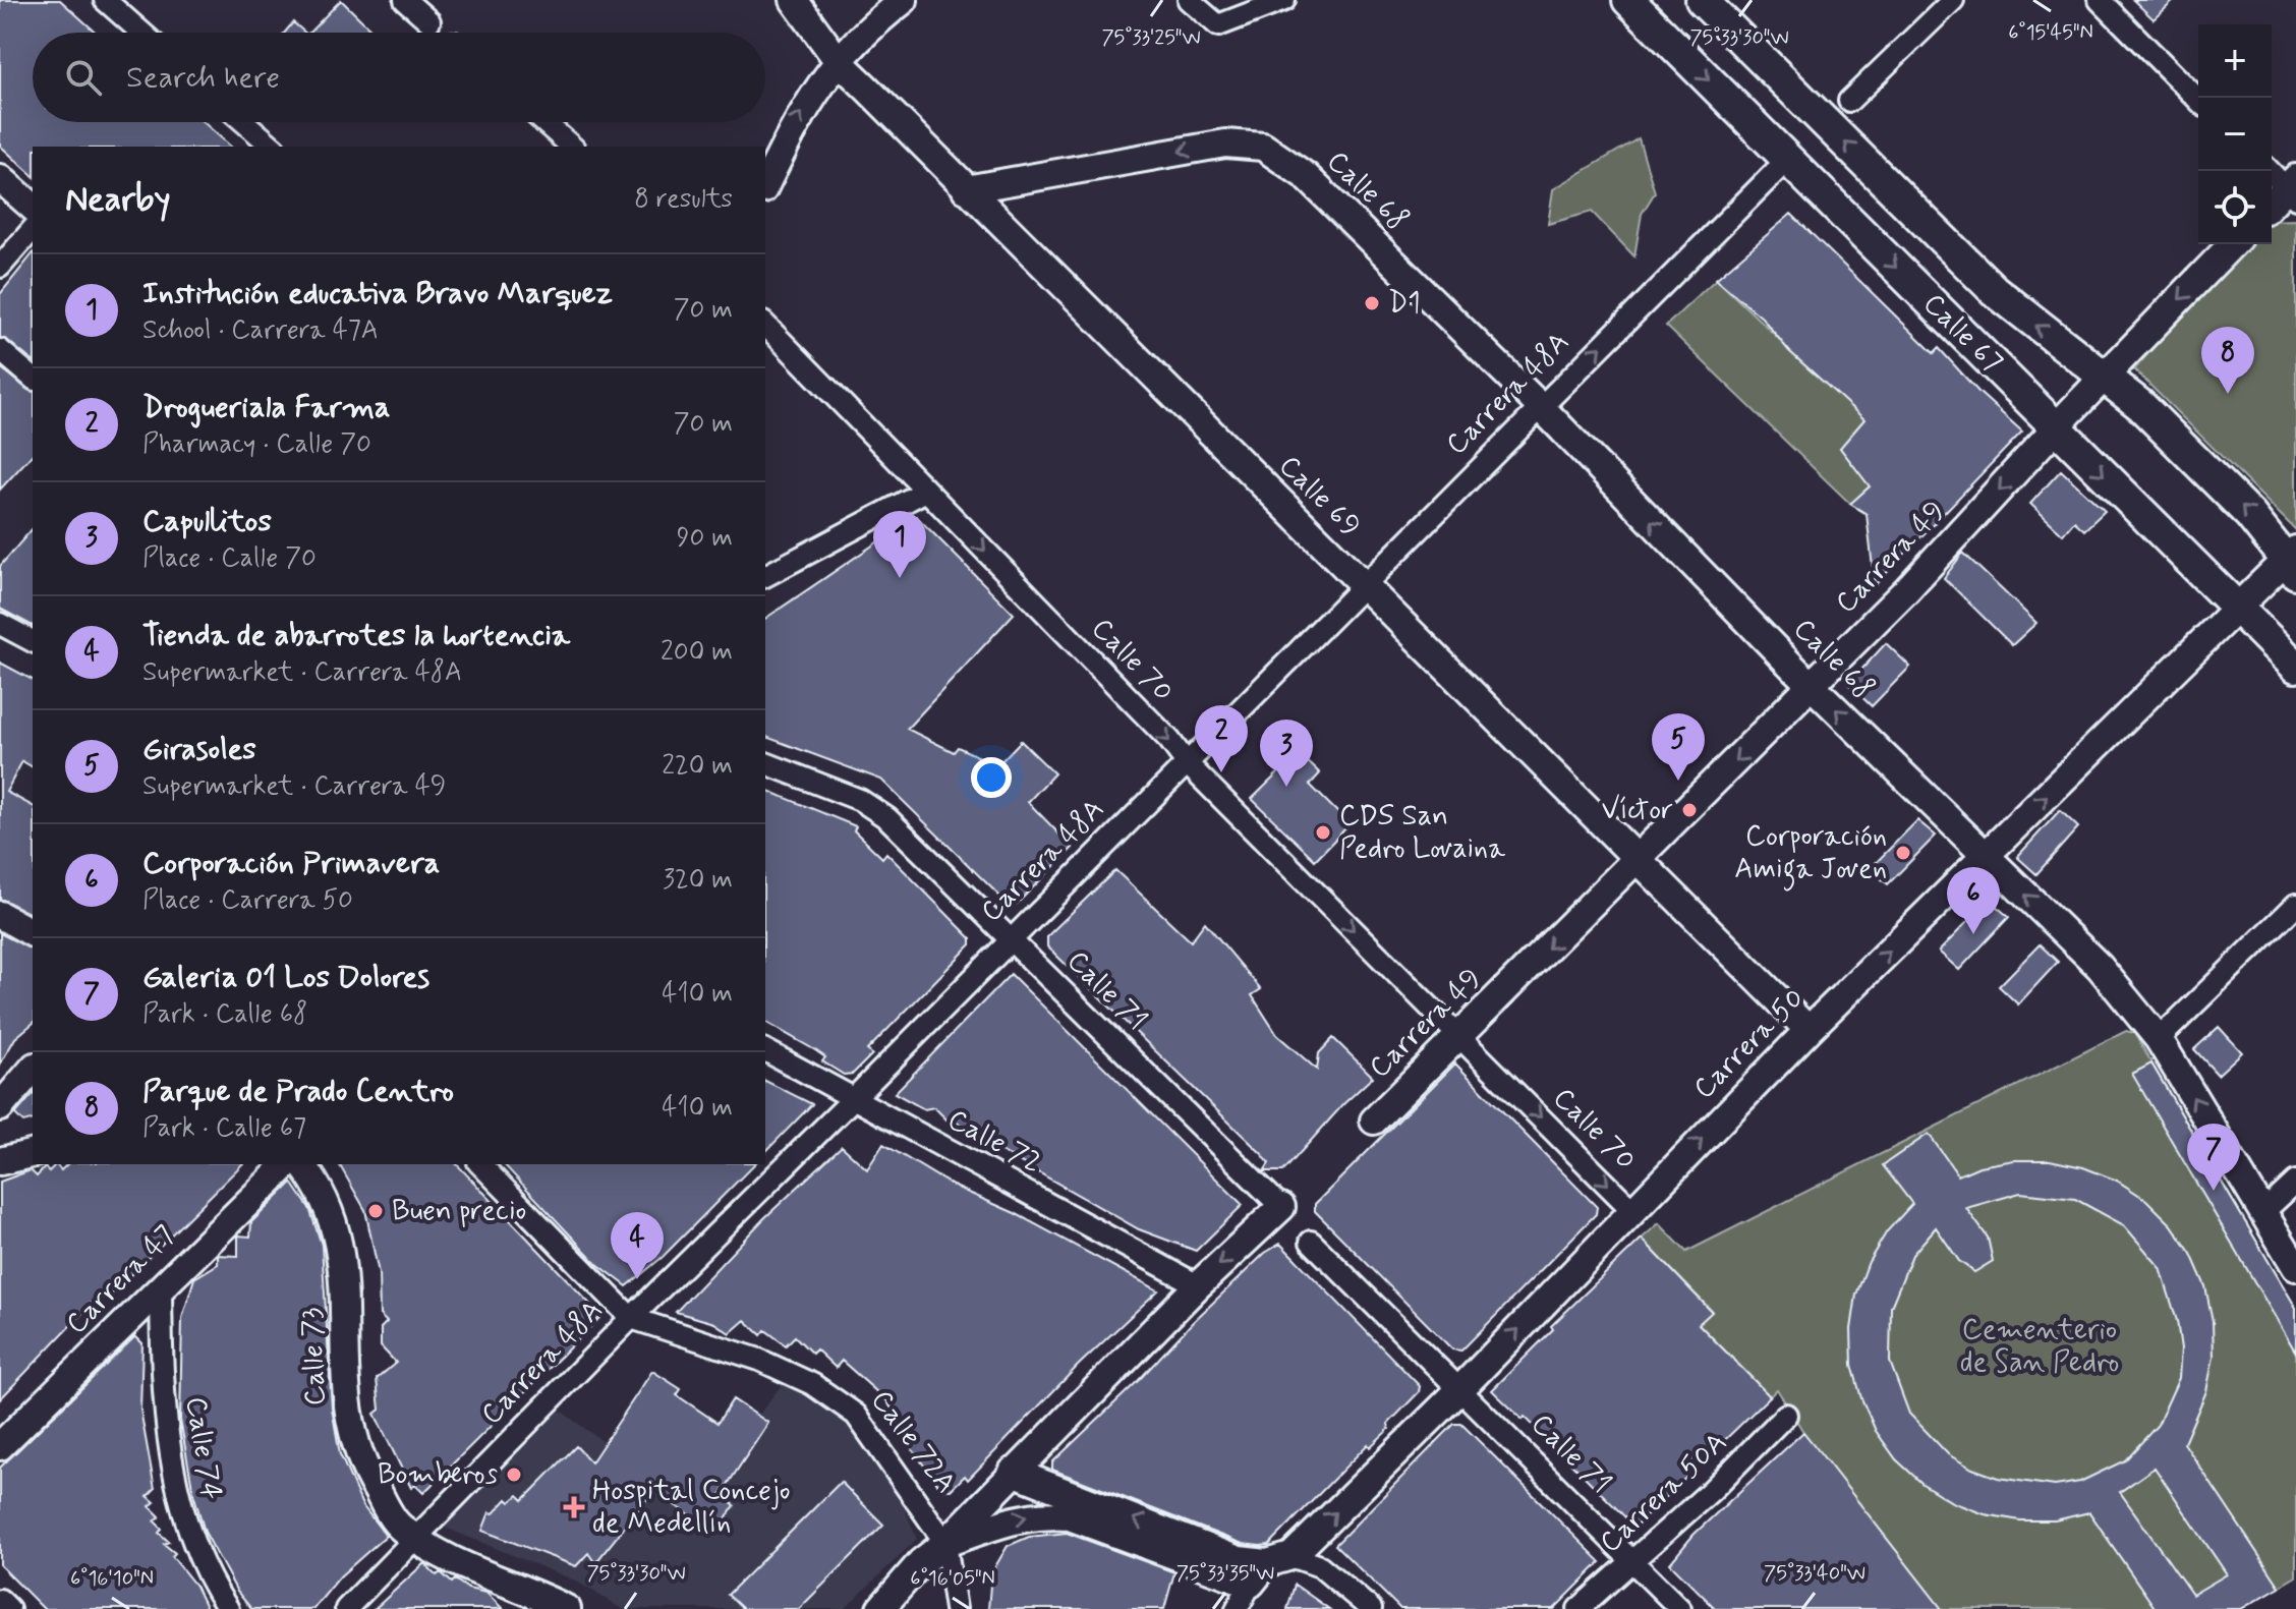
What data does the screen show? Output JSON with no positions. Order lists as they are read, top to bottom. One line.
{"streets":{"main road":["Calle 67"],"street":["Calle 68","Carrera 48A","Calle 69","Carrera 49","Calle 70","Calle 71","Carrera 50","Calle 72","Carrera 47","Calle 73","Calle 72A","Calle 74","Carrera 50A"]},"crossings":[["Calle 68","Carrera 48A"],["Calle 68","Calle 69"],["Calle 68","Carrera 49"],["Calle 68","Carrera 50"],["Calle 67","Carrera 48A"],["Calle 67","Carrera 49"],["Calle 67","Carrera 50"],["Carrera 48A","Calle 69"],["Carrera 48A","Calle 70"],["Carrera 48A","Calle 71"],["Carrera 48A","Calle 72"],["Carrera 48A","Calle 73"],["Carrera 48A","Calle 72A"],["Calle 69","Carrera 49"],["Calle 69","Carrera 50"],["Carrera 49","Calle 70"],["Calle 70","Carrera 50"],["Calle 71","Carrera 50"],["Calle 71","Carrera 50A"],["Carrera 47","Calle 74"]],"one_way":["Calle 68","Carrera 49","Calle 70","Carrera 50"],"parks":["Cementerio de San Pedro"],"places":{"other":["D1","Víctor","CDS San Pedro Lovaina","Corporación Amiga Joven","Buen precio","Bomberos"],"health":["Hospital Concejo de Medellín"]},"page":{"map_buttons":["+","−"],"search":"Search here","heading":["Nearby","8 results"],"list":[{"mark":"1","name":"Institución educativa Bravo Marquez","note":"School · Carrera 47A","value":"70 m"},{"mark":"2","name":"Drogueriala Farma","note":"Pharmacy · Calle 70","value":"70 m"},{"mark":"3","name":"Capullitos","note":"Place · Calle 70","value":"90 m"},{"mark":"4","name":"Tienda de abarrotes la hortencia","note":"Supermarket · Carrera 48A","value":"200 m"},{"mark":"5","name":"Girasoles","note":"Supermarket · Carrera 49","value":"220 m"},{"mark":"6","name":"Corporación Primavera","note":"Place · Carrera 50","value":"320 m"},{"mark":"7","name":"Galeria 01 Los Dolores","note":"Park · Calle 68","value":"410 m"},{"mark":"8","name":"Parque de Prado Centro","note":"Park · Calle 67","value":"410 m"}],"pins":["8","1","2","5","3","6","7","4"]},"coordinates":["6°15'45\"N","75°33'25\"W","75°33'30\"W","75°33'35\"W","75°33'40\"W","6°16'10\"N","6°16'05\"N"]}
